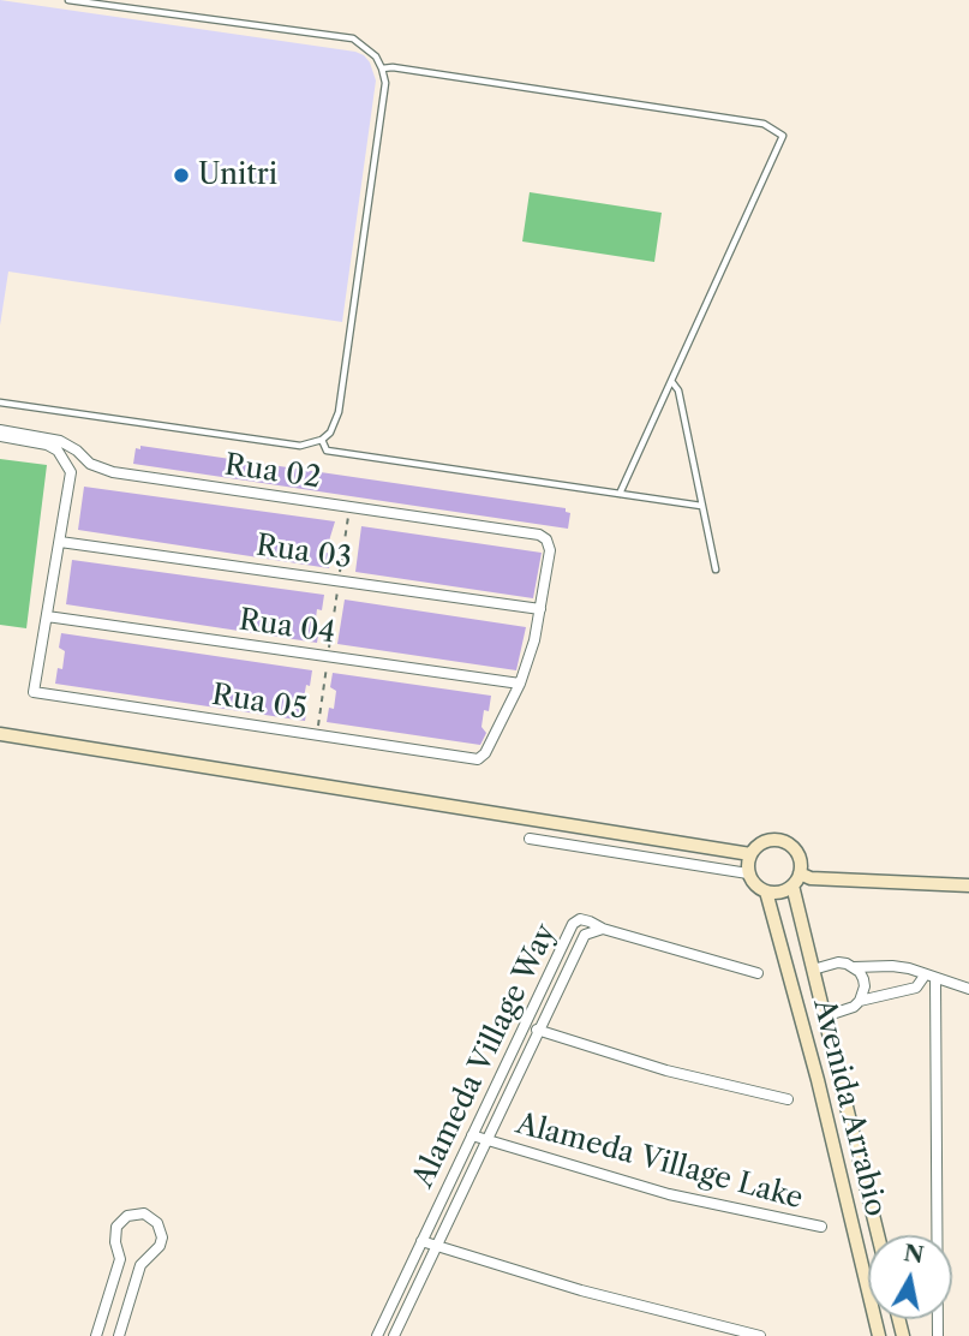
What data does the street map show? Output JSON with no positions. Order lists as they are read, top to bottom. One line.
{"streets":{"street":["Rua 02","Rua 03","Rua 04","Rua 05","Alameda Village Way","Avenida Arrabio","Alameda Village Lake"]},"crossings":[["Rua 02","Rua 03"],["Rua 04","Rua 05"],["Alameda Village Way","Alameda Village Lake"]],"places":["Unitri"],"north":"top"}
